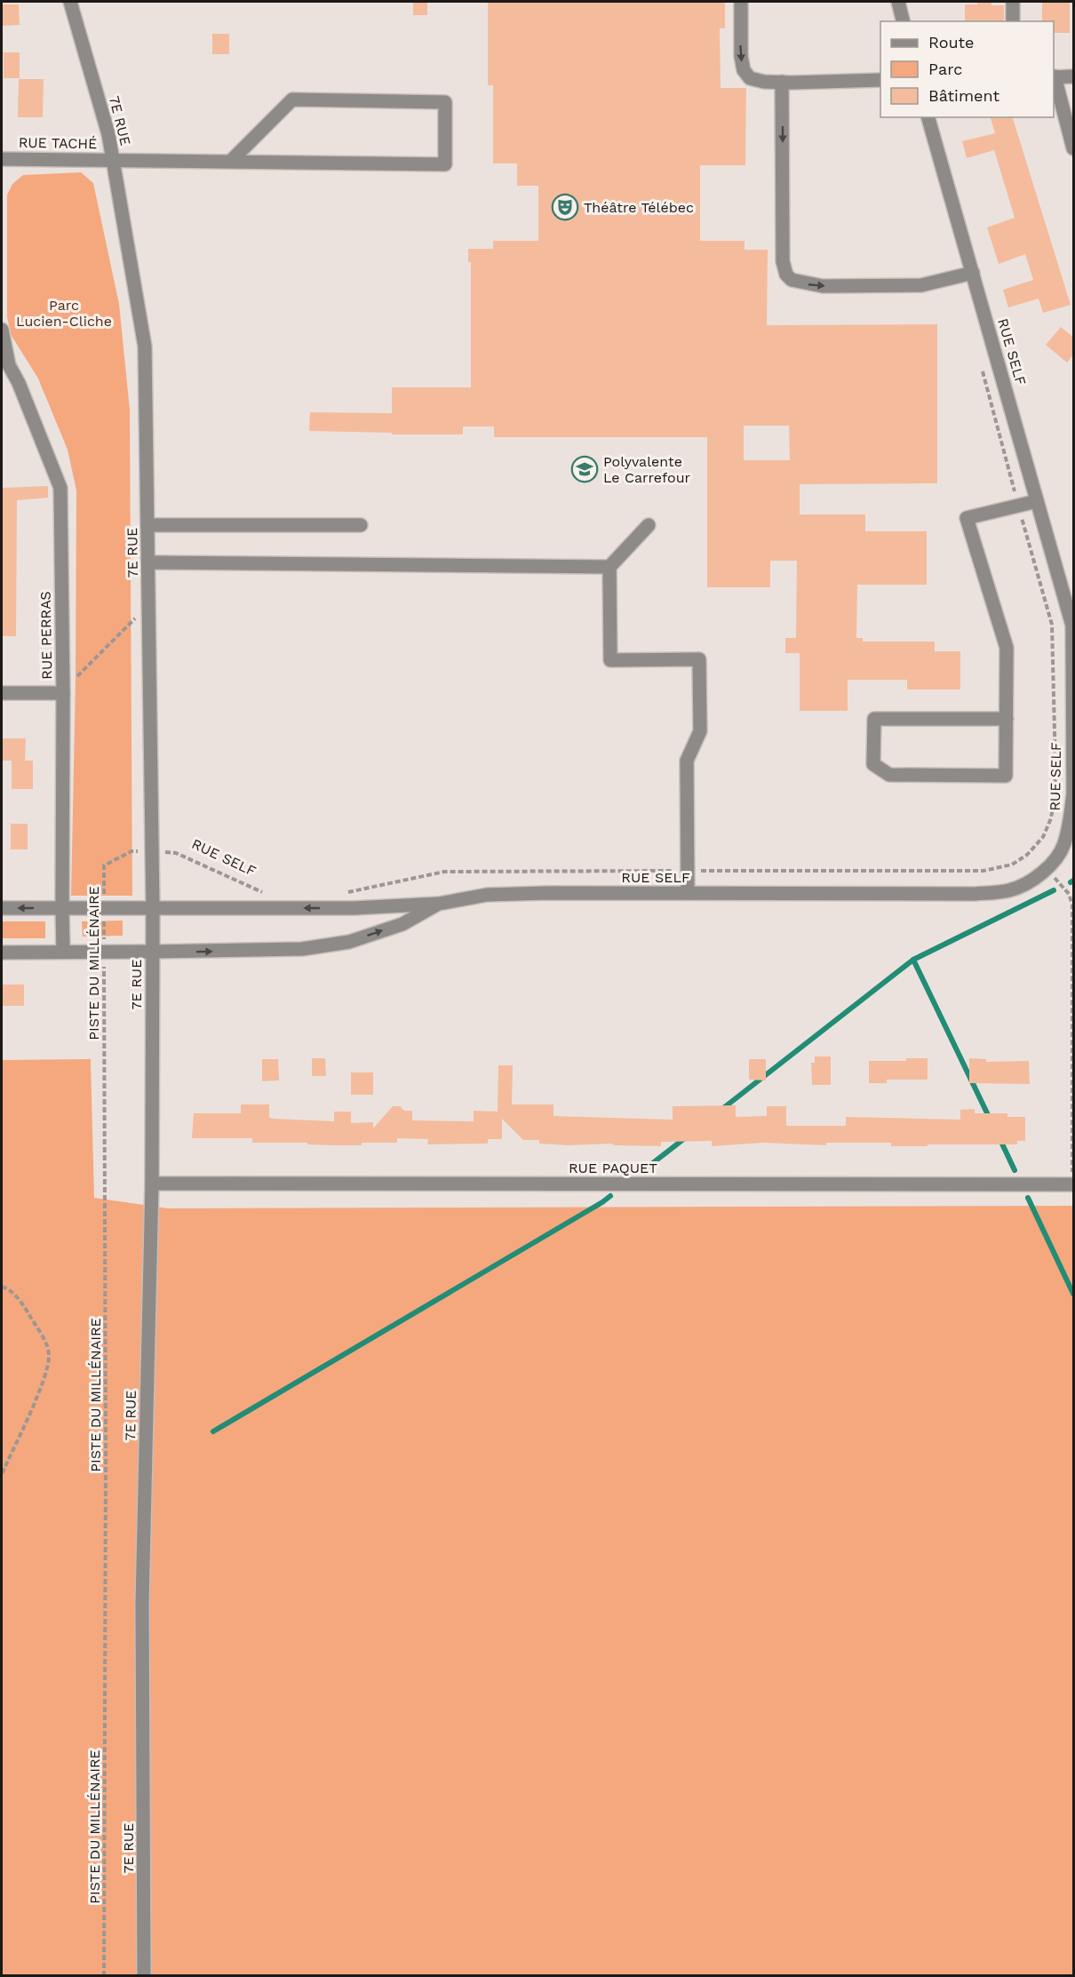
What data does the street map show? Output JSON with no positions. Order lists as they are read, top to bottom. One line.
{"streets":{"street":["7E RUE","RUE TACHÉ","RUE SELF","RUE PERRAS","RUE PAQUET"],"path":["PISTE DU MILLÉNAIRE"]},"crossings":[["7E RUE","RUE TACHÉ"],["7E RUE","RUE SELF"],["7E RUE","PISTE DU MILLÉNAIRE"],["7E RUE","RUE PAQUET"],["RUE SELF","RUE PERRAS"],["RUE SELF","PISTE DU MILLÉNAIRE"]],"parks":["Parc Lucien-Cliche"],"places":{"theatre":["Théâtre Télébec"],"school or university":["Polyvalente Le Carrefour"]},"legend":["Route","Parc","Bâtiment"]}
